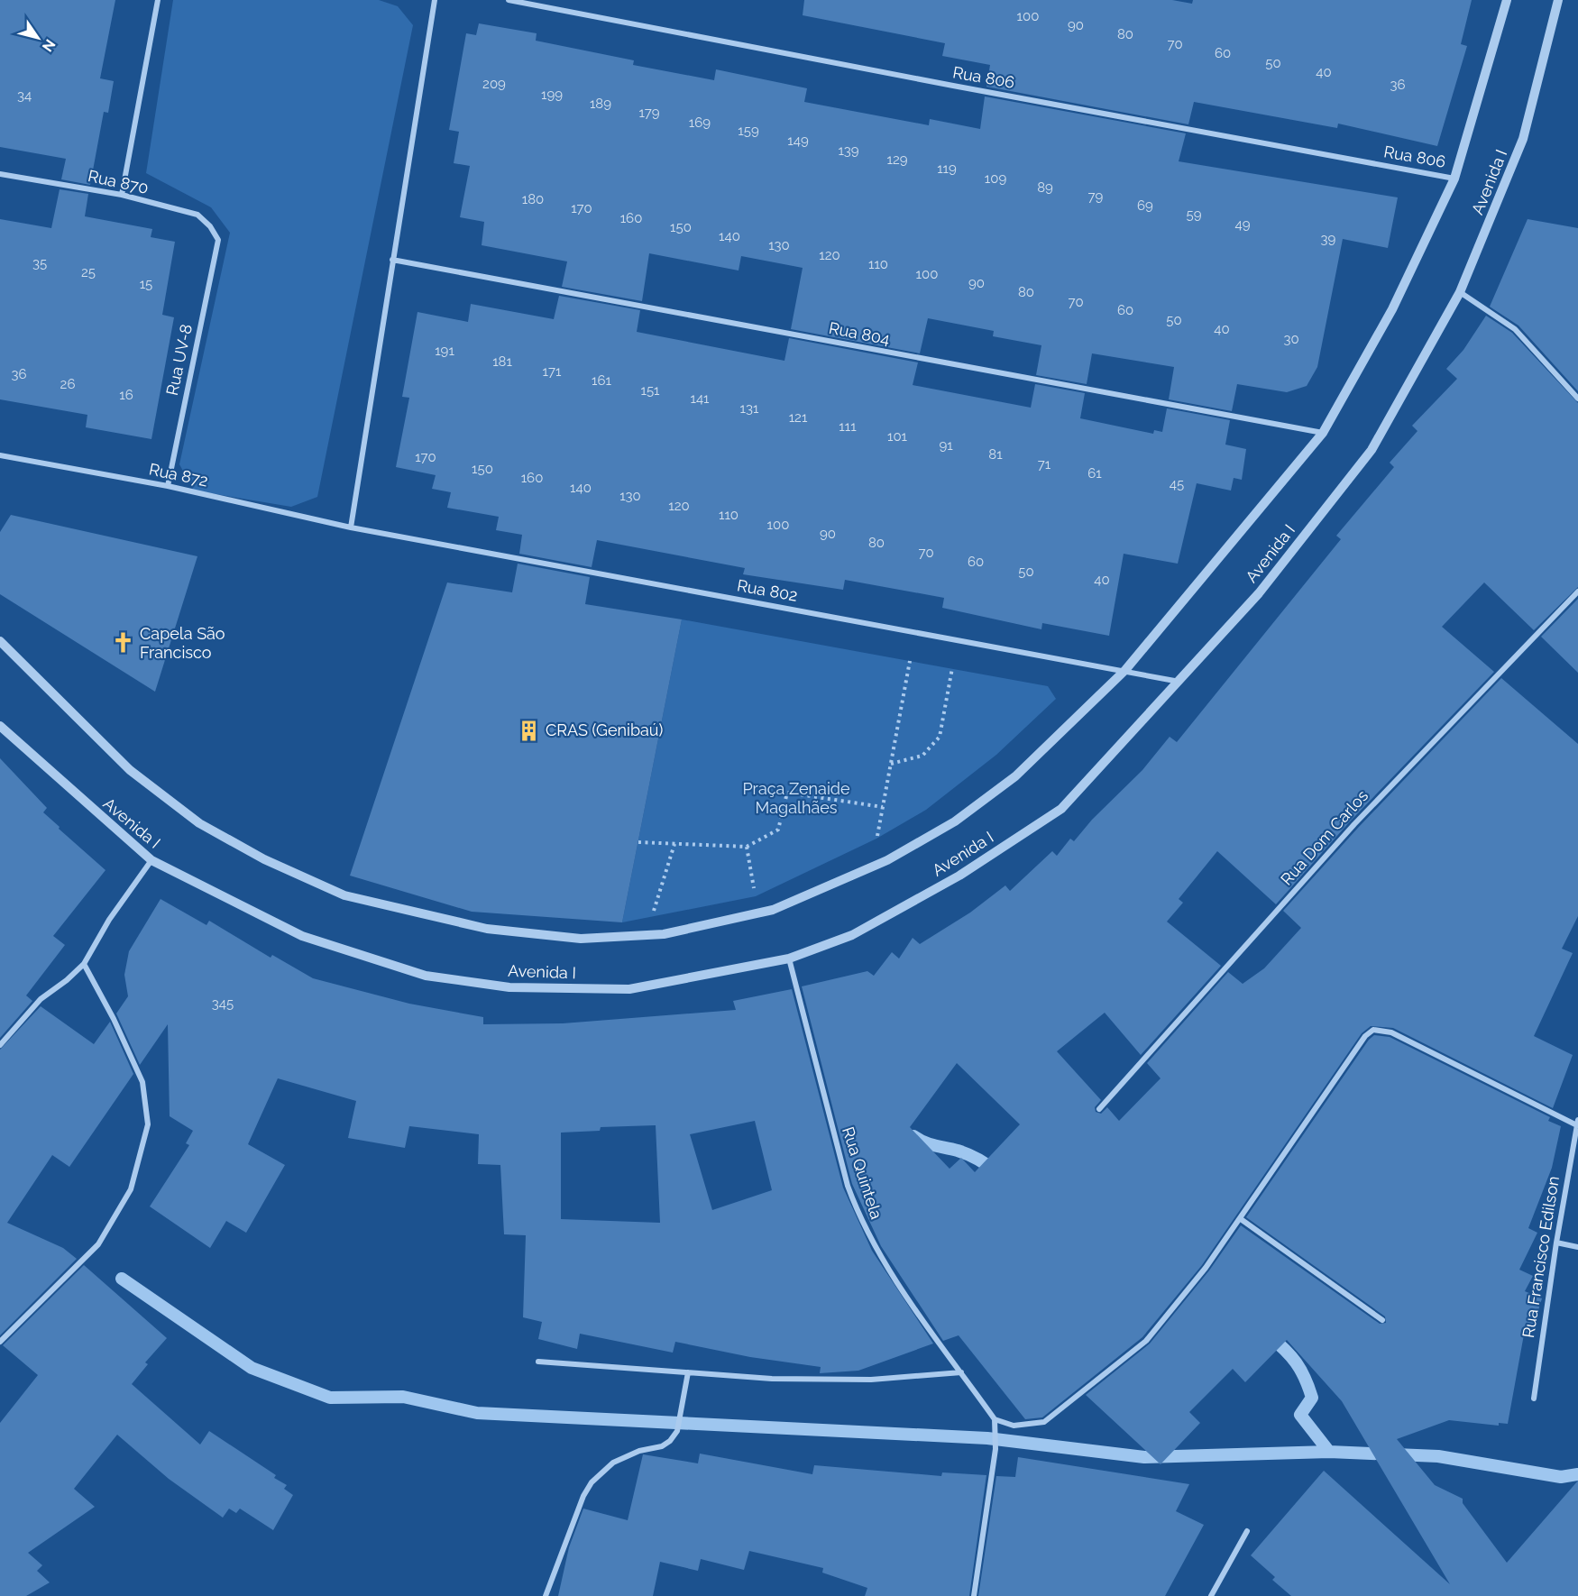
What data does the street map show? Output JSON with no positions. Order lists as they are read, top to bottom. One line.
{"streets":{"street":["Rua 806","Rua 870","Avenida I","Rua 804","Rua UV-8","Rua 872","Rua 802","Rua Dom Carlos","Rua Quintela","Rua Francisco Edilson"]},"crossings":[["Rua 806","Avenida I"],["Rua 870","Rua UV-8"],["Avenida I","Rua 804"],["Avenida I","Rua 802"],["Avenida I","Rua Quintela"],["Rua UV-8","Rua 872"],["Rua 872","Rua 802"]],"parks":["Praça Zenaide Magalhães"],"places":{"church":["Capela São Francisco"],"building":["CRAS (Genibaú)"]},"house_numbers":["100","90","80","70","60","50","40","209","36","199","34","189","179","169","159","149","139","129","119","109","89","79","180","69","170","59","160","49","150","140","39","130","120","35","110","25","100","90","15","80","70","60","50","40","30","191","181","171","36","161","26","151","16","141","131","121","111","101","91","81","170","71","150","61","160","45","140","130","120","110","100","90","80","70","60","50","40","345"],"north":"bottom right"}
